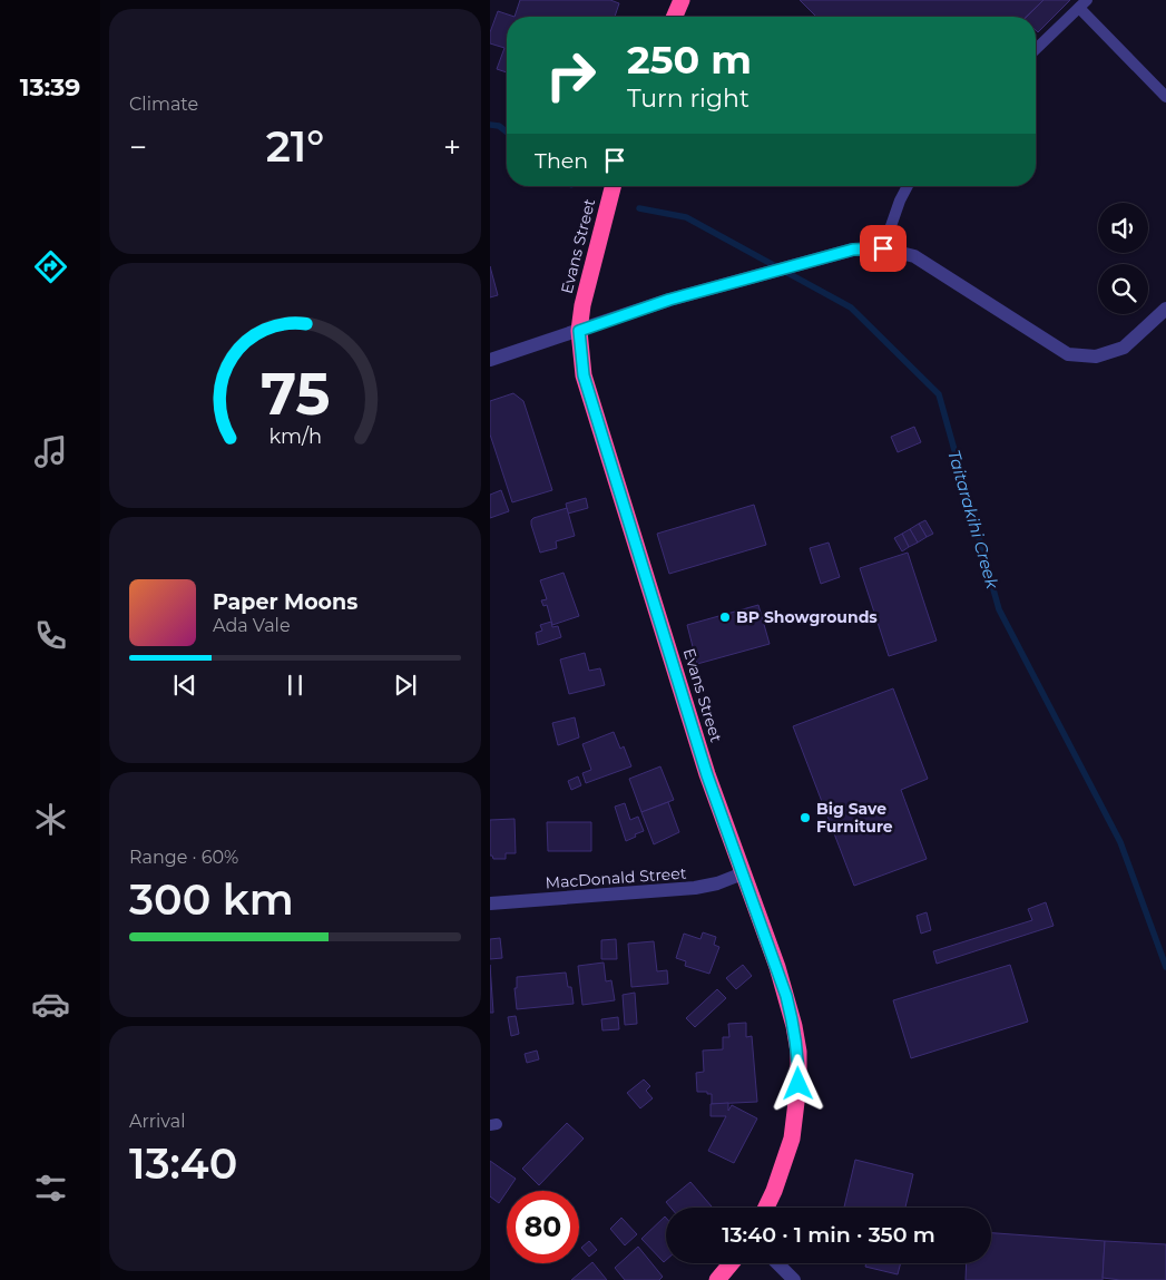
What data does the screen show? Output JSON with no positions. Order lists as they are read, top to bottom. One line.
{"streets":{"highway":["Evans Street"],"street":["MacDonald Street"]},"crossings":[["Evans Street","MacDonald Street"]],"water":["Taitarakihi Creek"],"places":["BP Showgrounds","Big Save Furniture"],"page":{"tabs":"13:39","tile":["Climate",["Range · 60%","300 km"],["Arrival","13:40"]],"turn":["250 m","Turn right"],"heat":["−","21°","+"],"then":"Then","song":["Paper Moons","Ada Vale"],"limit":"80","trip":"13:40 · 1 min · 350 m","gauge":["75","km/h"]}}
